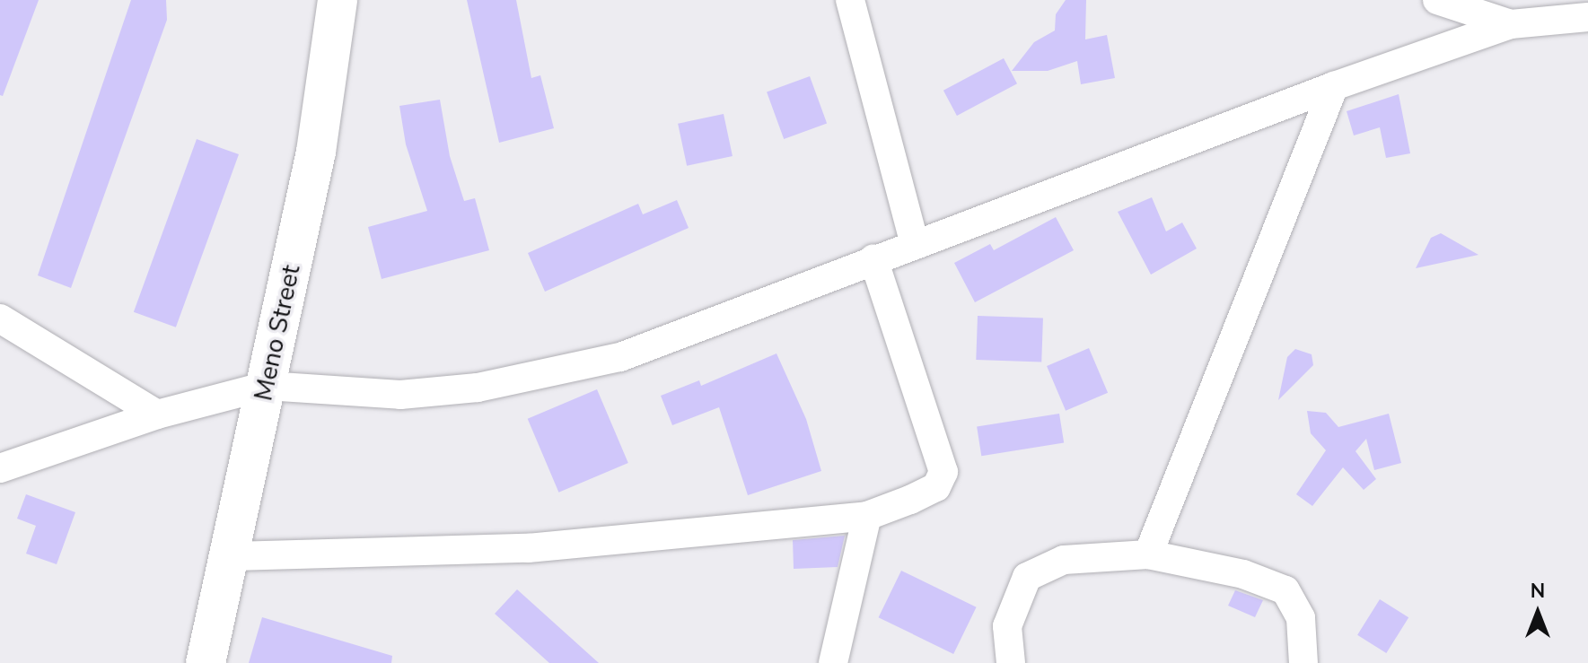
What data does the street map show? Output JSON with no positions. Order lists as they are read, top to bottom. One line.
{"streets":{"street":["Meno Street"]},"north":"top"}
